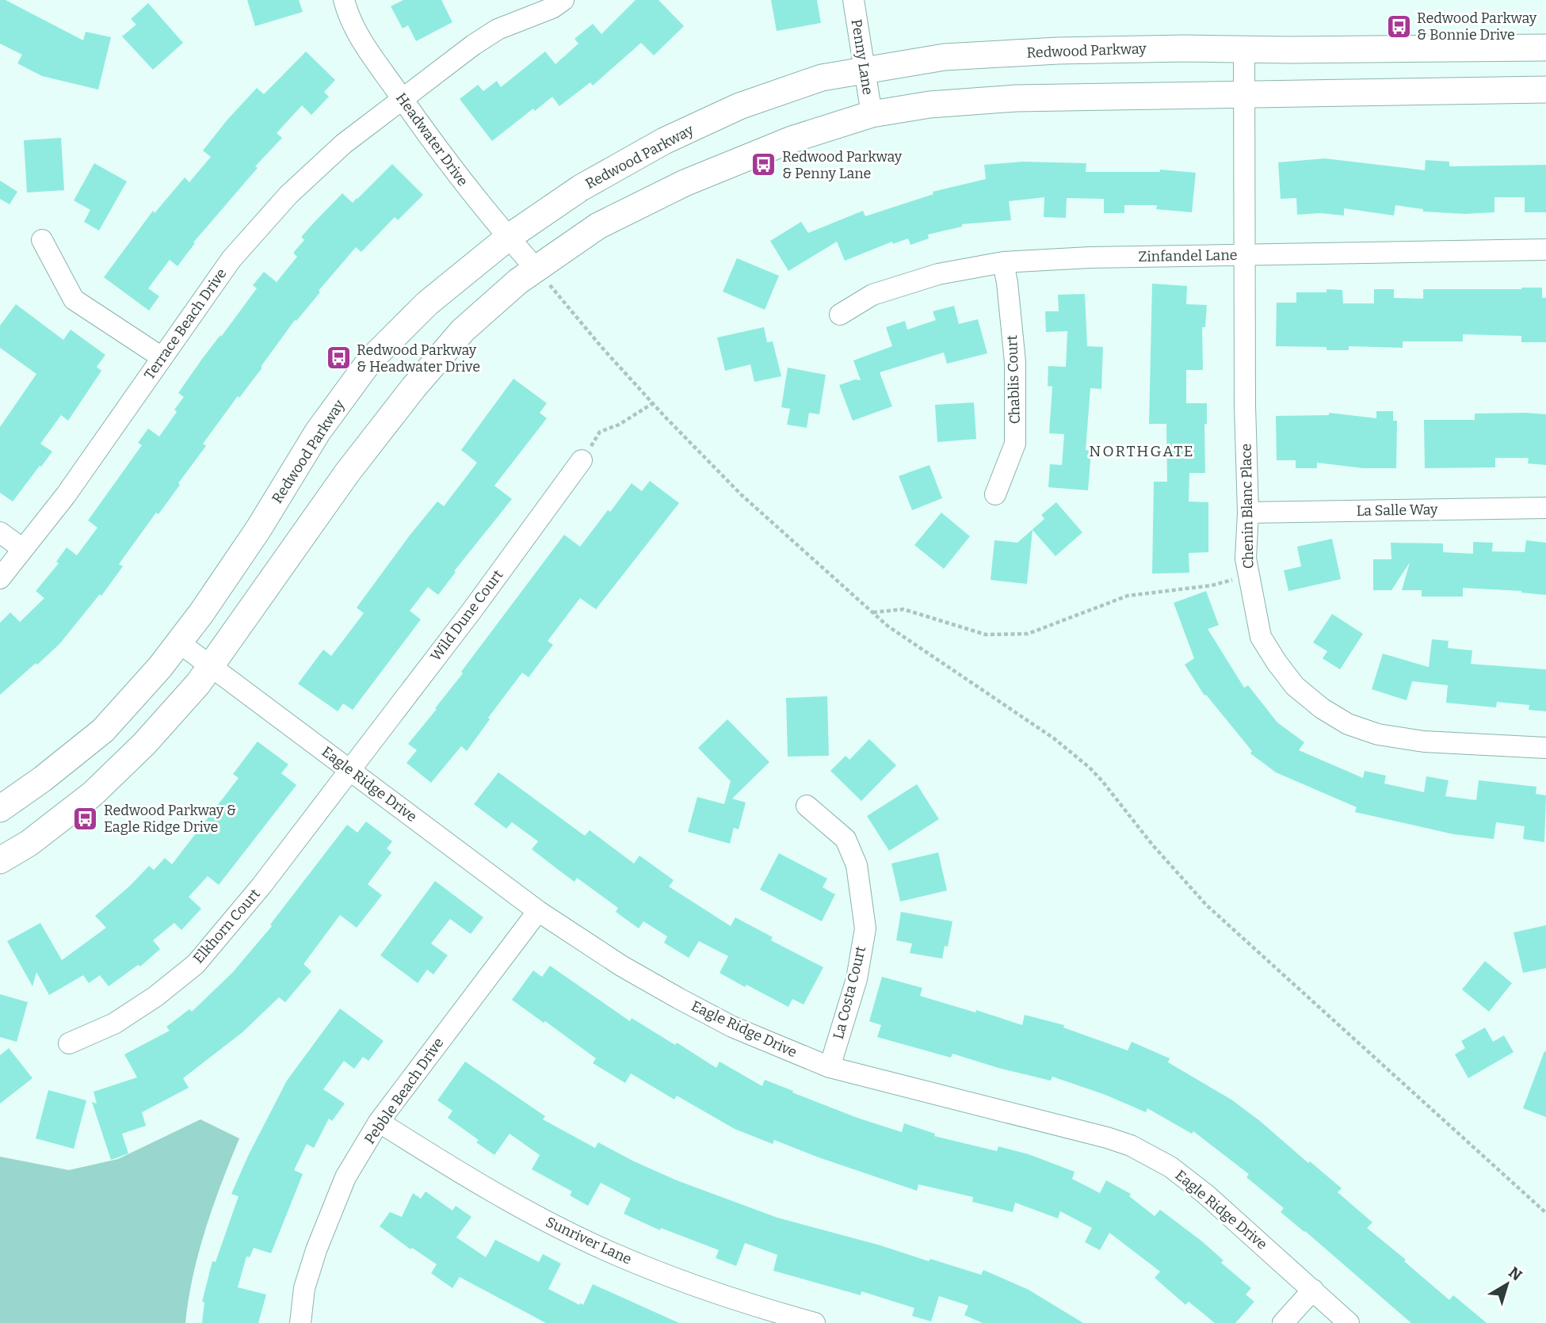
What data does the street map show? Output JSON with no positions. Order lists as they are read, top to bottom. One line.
{"streets":{"main road":["Redwood Parkway"],"street":["Penny Lane","Headwater Drive","Zinfandel Lane","Terrace Beach Drive","Chablis Court","Chenin Blanc Place","La Salle Way","Wild Dune Court","Eagle Ridge Drive","Elkhorn Court","La Costa Court","Pebble Beach Drive","Sunriver Lane"]},"crossings":[["Redwood Parkway","Penny Lane"],["Redwood Parkway","Headwater Drive"],["Redwood Parkway","Chenin Blanc Place"],["Redwood Parkway","Eagle Ridge Drive"],["Headwater Drive","Terrace Beach Drive"],["Zinfandel Lane","Chablis Court"],["Zinfandel Lane","Chenin Blanc Place"],["Chenin Blanc Place","La Salle Way"],["Wild Dune Court","Eagle Ridge Drive"],["Wild Dune Court","Elkhorn Court"],["Eagle Ridge Drive","Elkhorn Court"],["Eagle Ridge Drive","La Costa Court"],["Eagle Ridge Drive","Pebble Beach Drive"],["Pebble Beach Drive","Sunriver Lane"]],"districts":["NORTHGATE"],"places":{"bus stop":["Redwood Parkway & Bonnie Drive","Redwood Parkway & Penny Lane","Redwood Parkway & Headwater Drive","Redwood Parkway & Eagle Ridge Drive"]},"north":"top right"}
